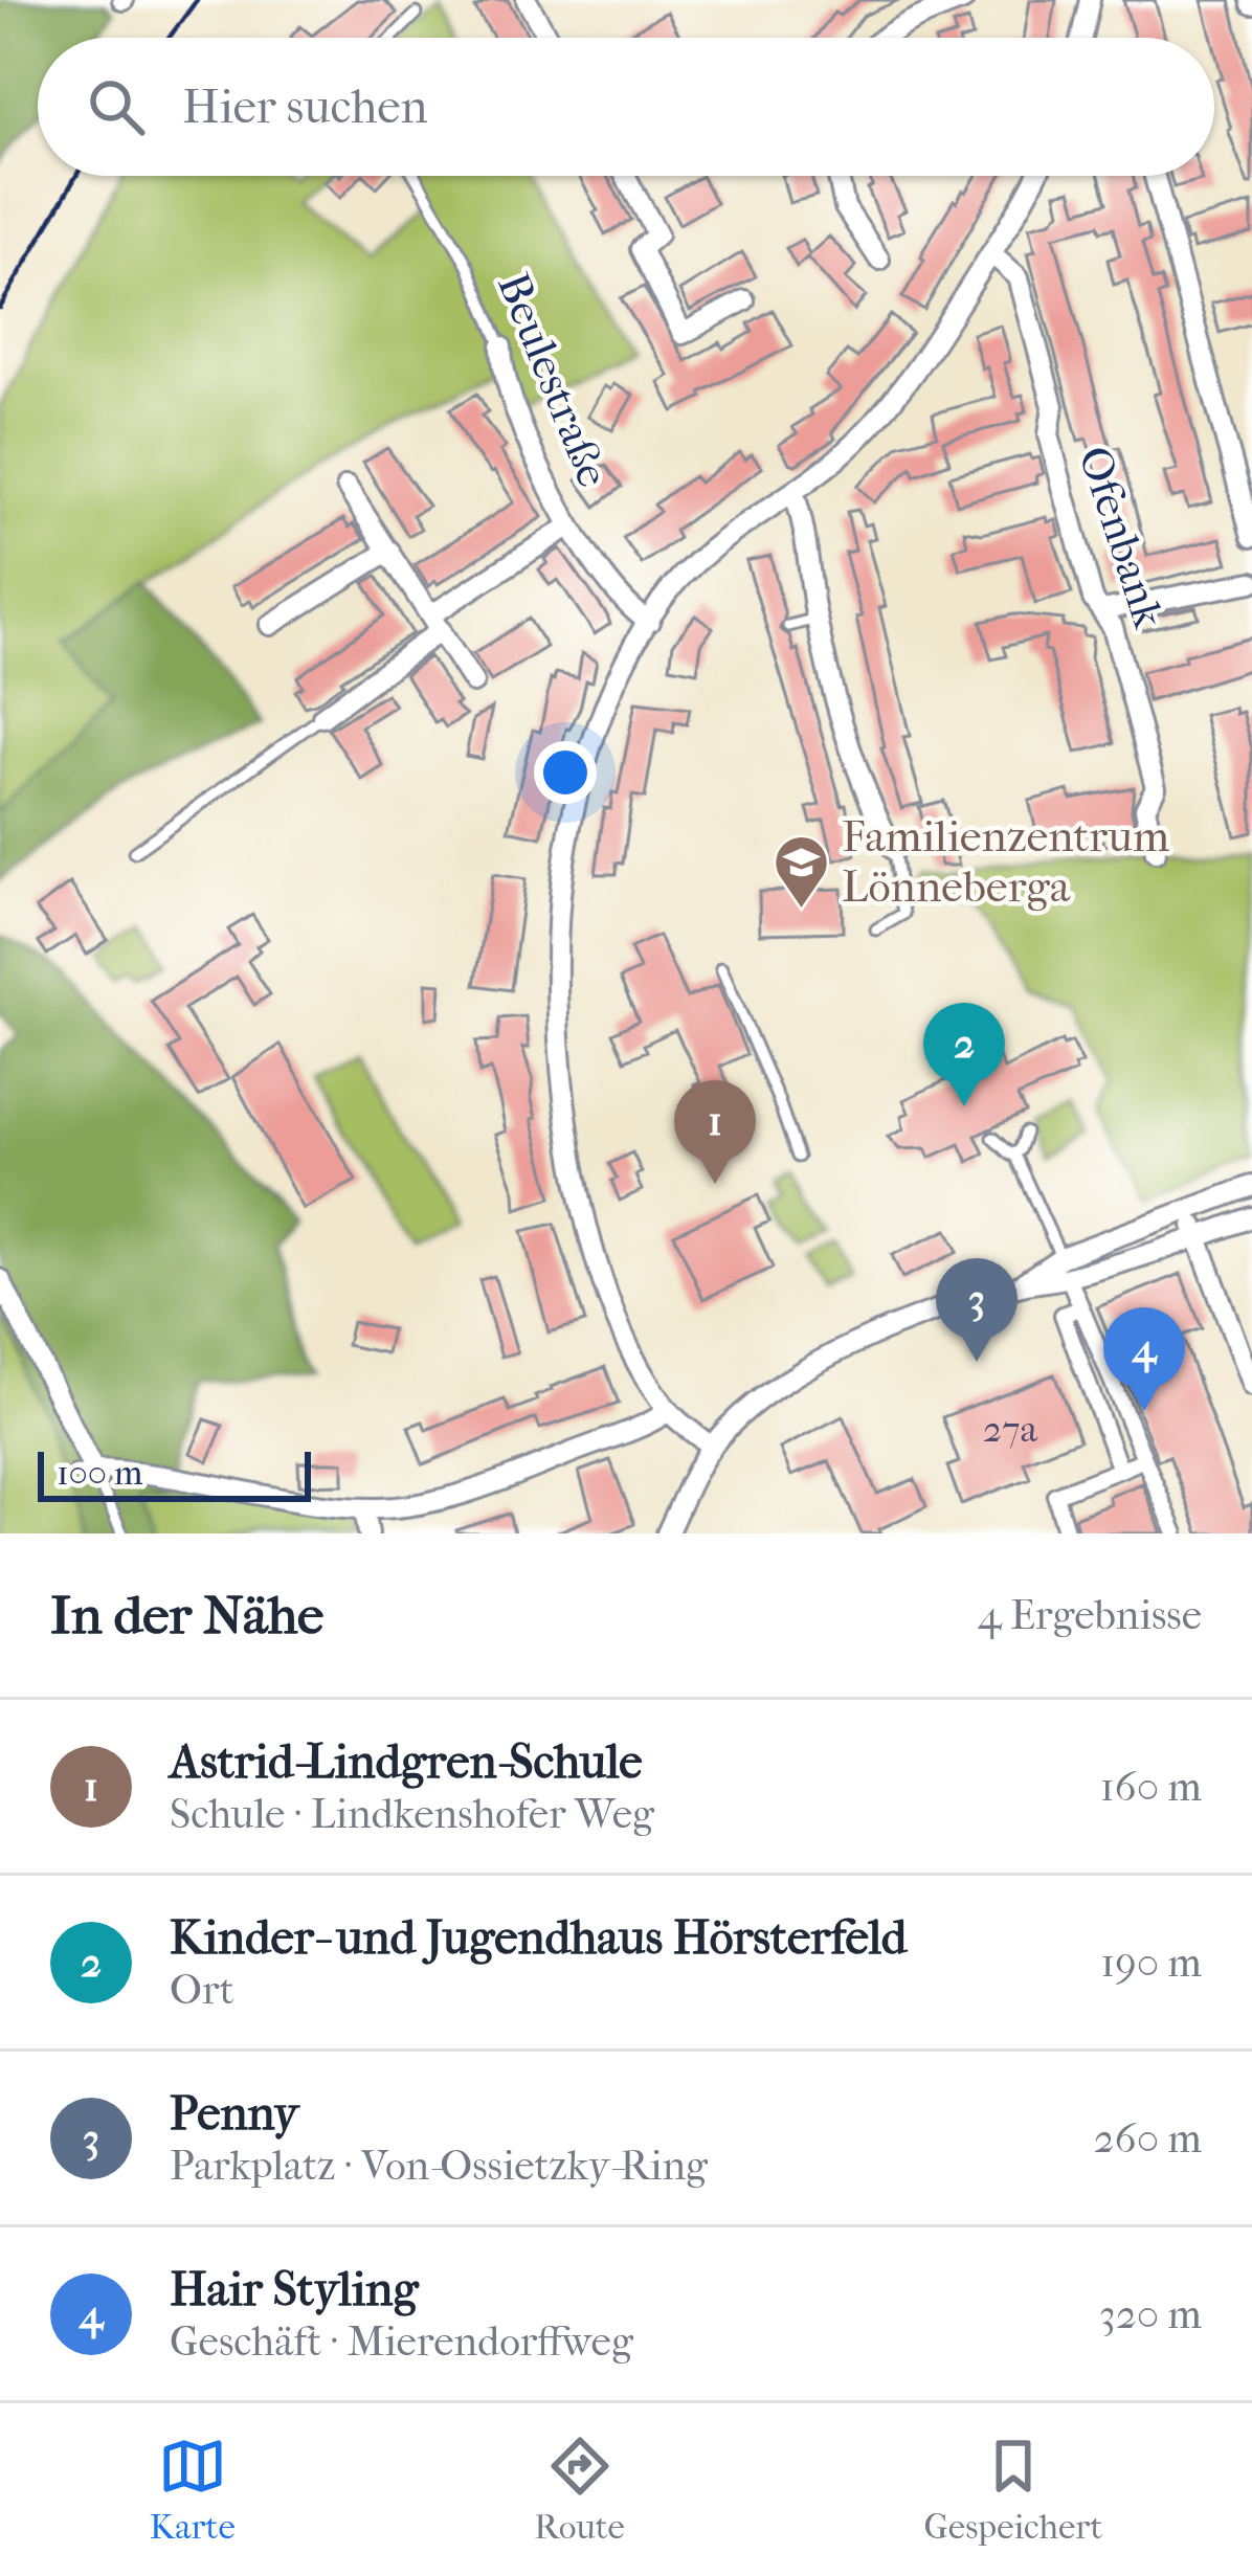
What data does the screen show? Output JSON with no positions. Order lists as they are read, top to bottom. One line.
{"streets":{"street":["Beulestraße","Ofenbank"]},"places":{"school or university":["Familienzentrum Lönneberga"]},"house_numbers":["27a"],"scale_bar":"100 m","page":{"search":"Hier suchen","pins":["2","1","3","4"],"scale":"100 m","heading":["In der Nähe","4 Ergebnisse"],"list":[{"mark":"1","name":"Astrid-Lindgren-Schule","note":"Schule · Lindkenshofer Weg","value":"160 m"},{"mark":"2","name":"Kinder- und Jugendhaus Hörsterfeld","note":"Ort","value":"190 m"},{"mark":"3","name":"Penny","note":"Parkplatz · Von-Ossietzky-Ring","value":"260 m"},{"mark":"4","name":"Hair Styling","note":"Geschäft · Mierendorffweg","value":"320 m"}],"nav":["Karte","Route","Gespeichert"]}}
